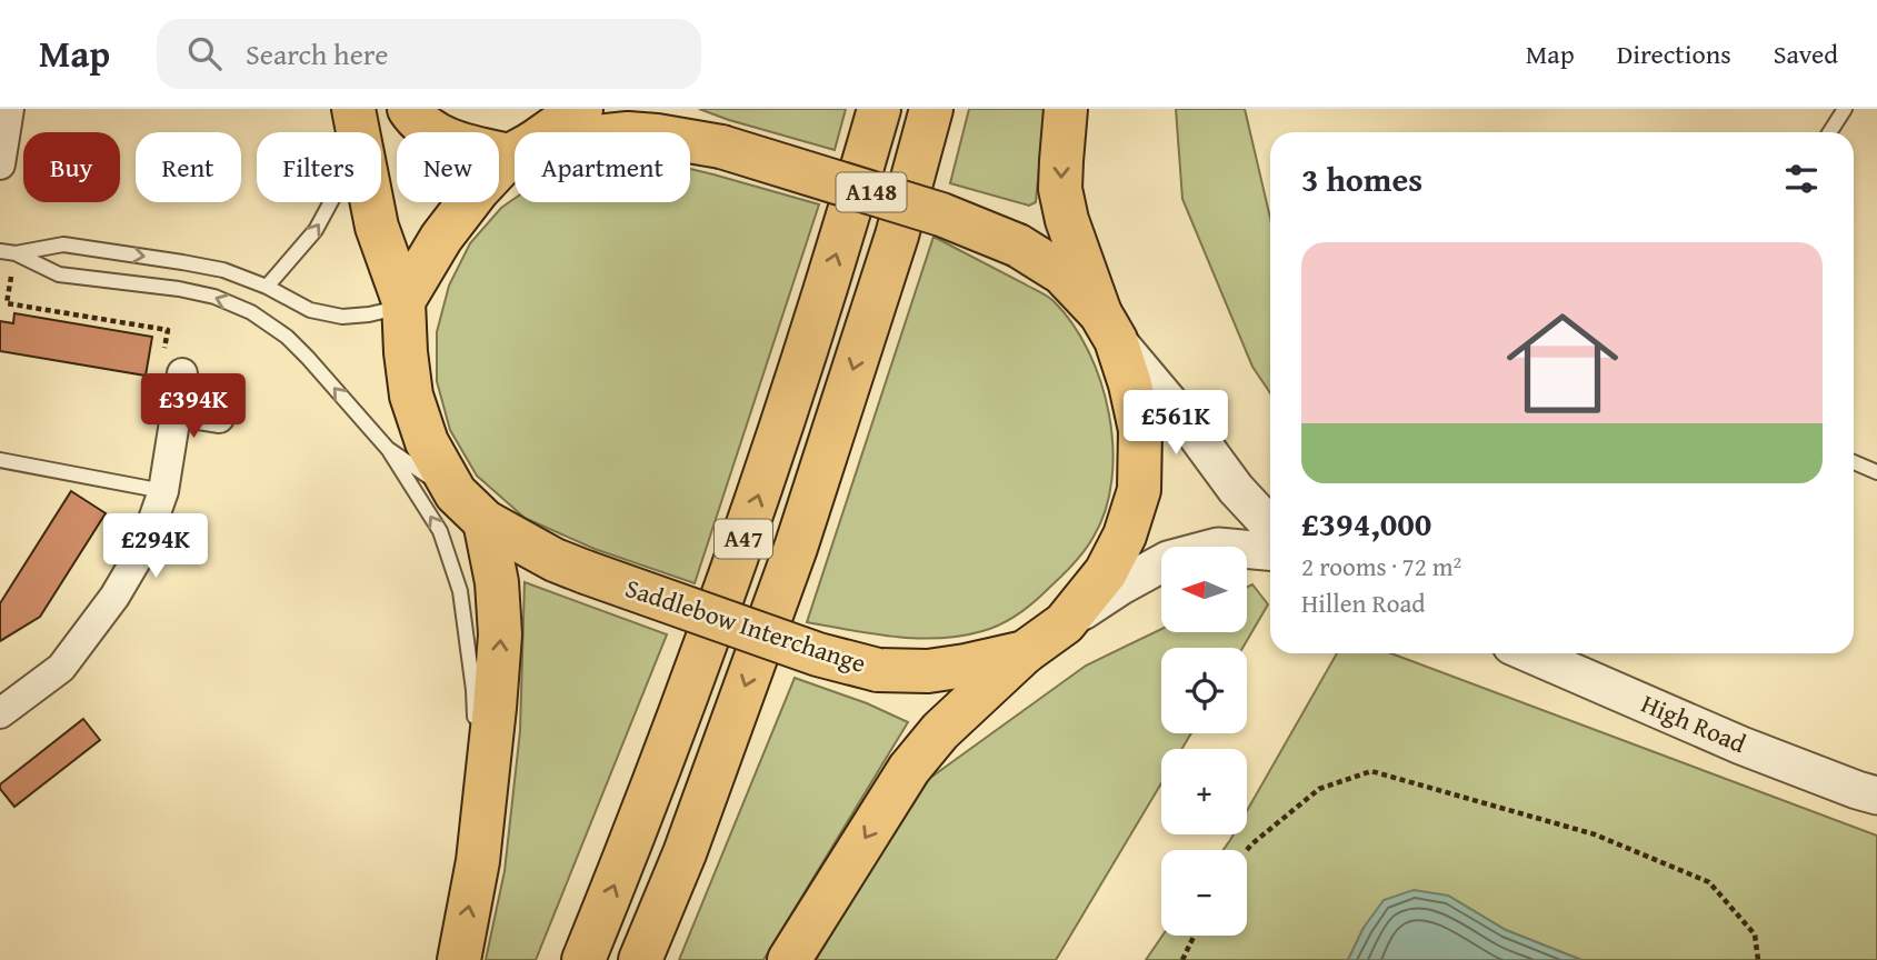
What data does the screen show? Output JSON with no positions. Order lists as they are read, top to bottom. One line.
{"streets":{"main road":["A148","A47","Saddlebow Interchange"],"street":["High Road"]},"north":"left","page":{"header":"Map","search":"Search here","nav":["Map","Directions","Saved"],"chip":["Buy","Rent","Filters","New","Apartment"],"heading":"3 homes","list":[{"name":"£394,000","note":"2 rooms · 72 m² · Hillen Road"}],"price":["£394K","£561K","£294K"],"map_buttons":["+","−"]}}
